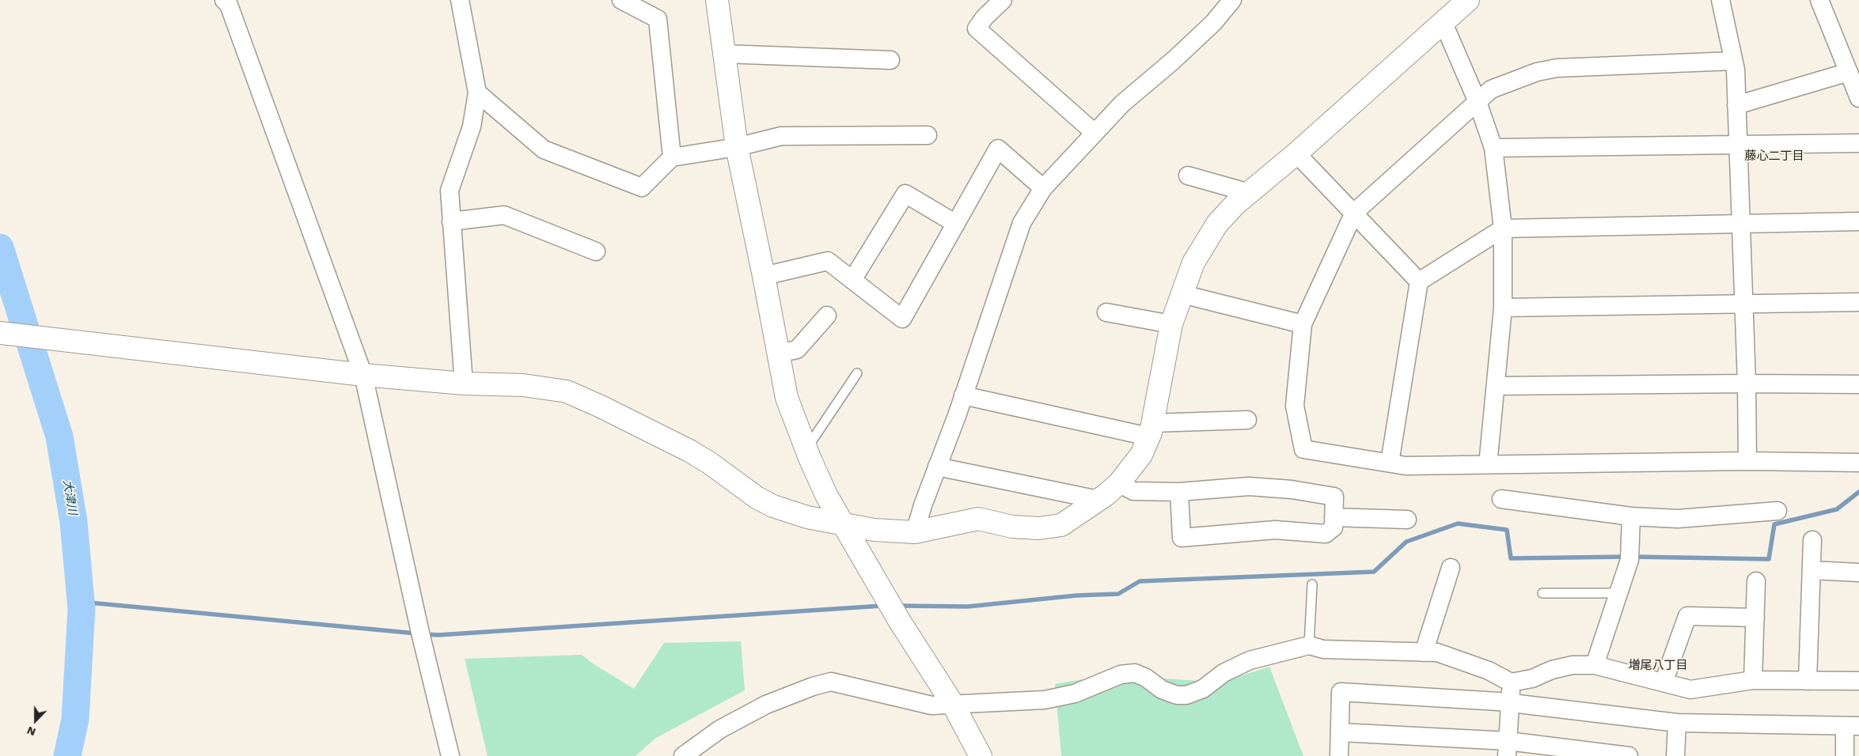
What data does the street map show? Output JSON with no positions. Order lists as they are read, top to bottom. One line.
{"districts":["藤心二丁目","増尾八丁目"],"water":["大津川"],"north":"bottom"}
